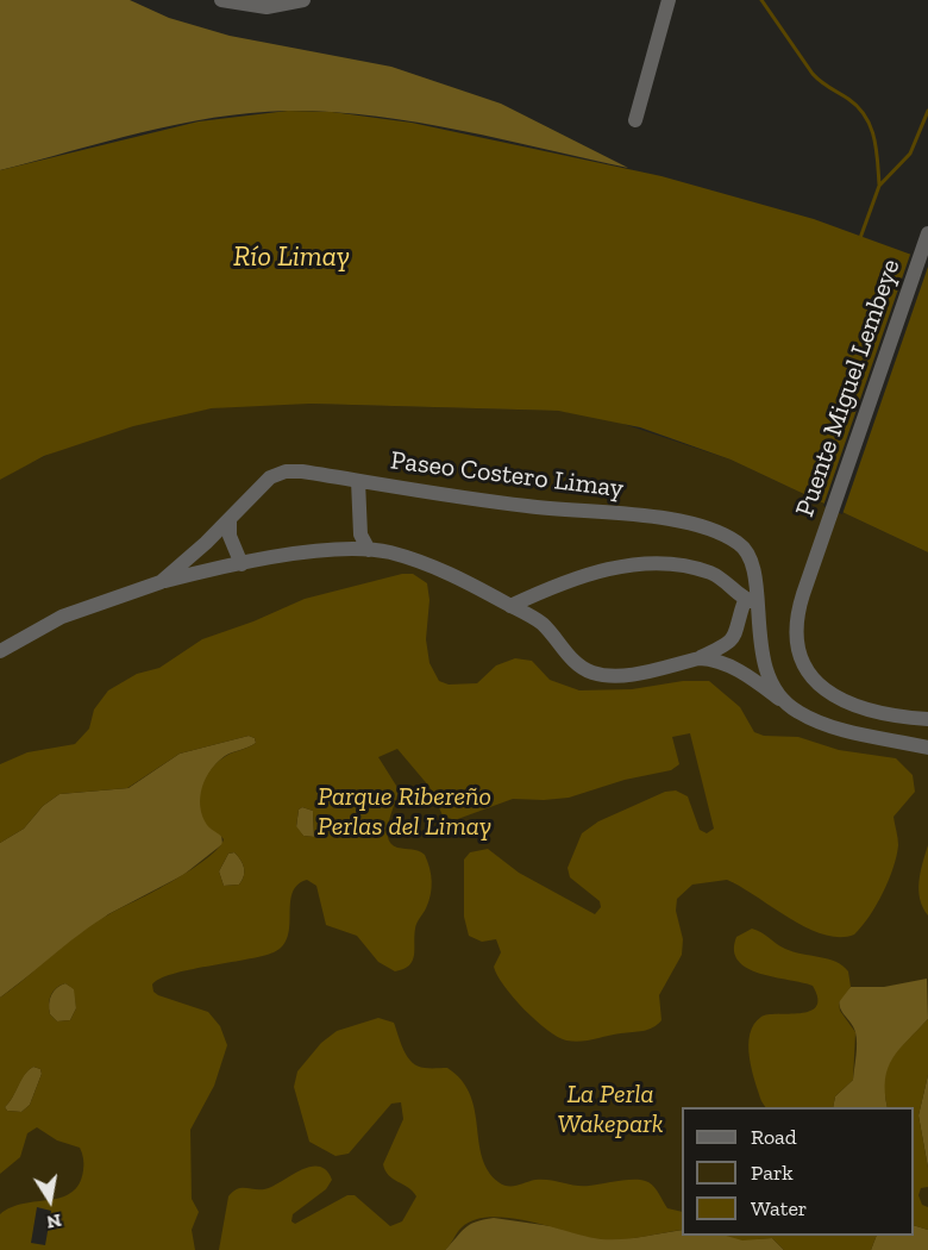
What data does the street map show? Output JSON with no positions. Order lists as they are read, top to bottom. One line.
{"streets":{"street":["Puente Miguel Lembeye","Paseo Costero Limay"]},"water":["Río Limay"],"parks":["Parque Ribereño Perlas del Limay","La Perla Wakepark"],"legend":["Road","Park","Water"],"north":"bottom"}
